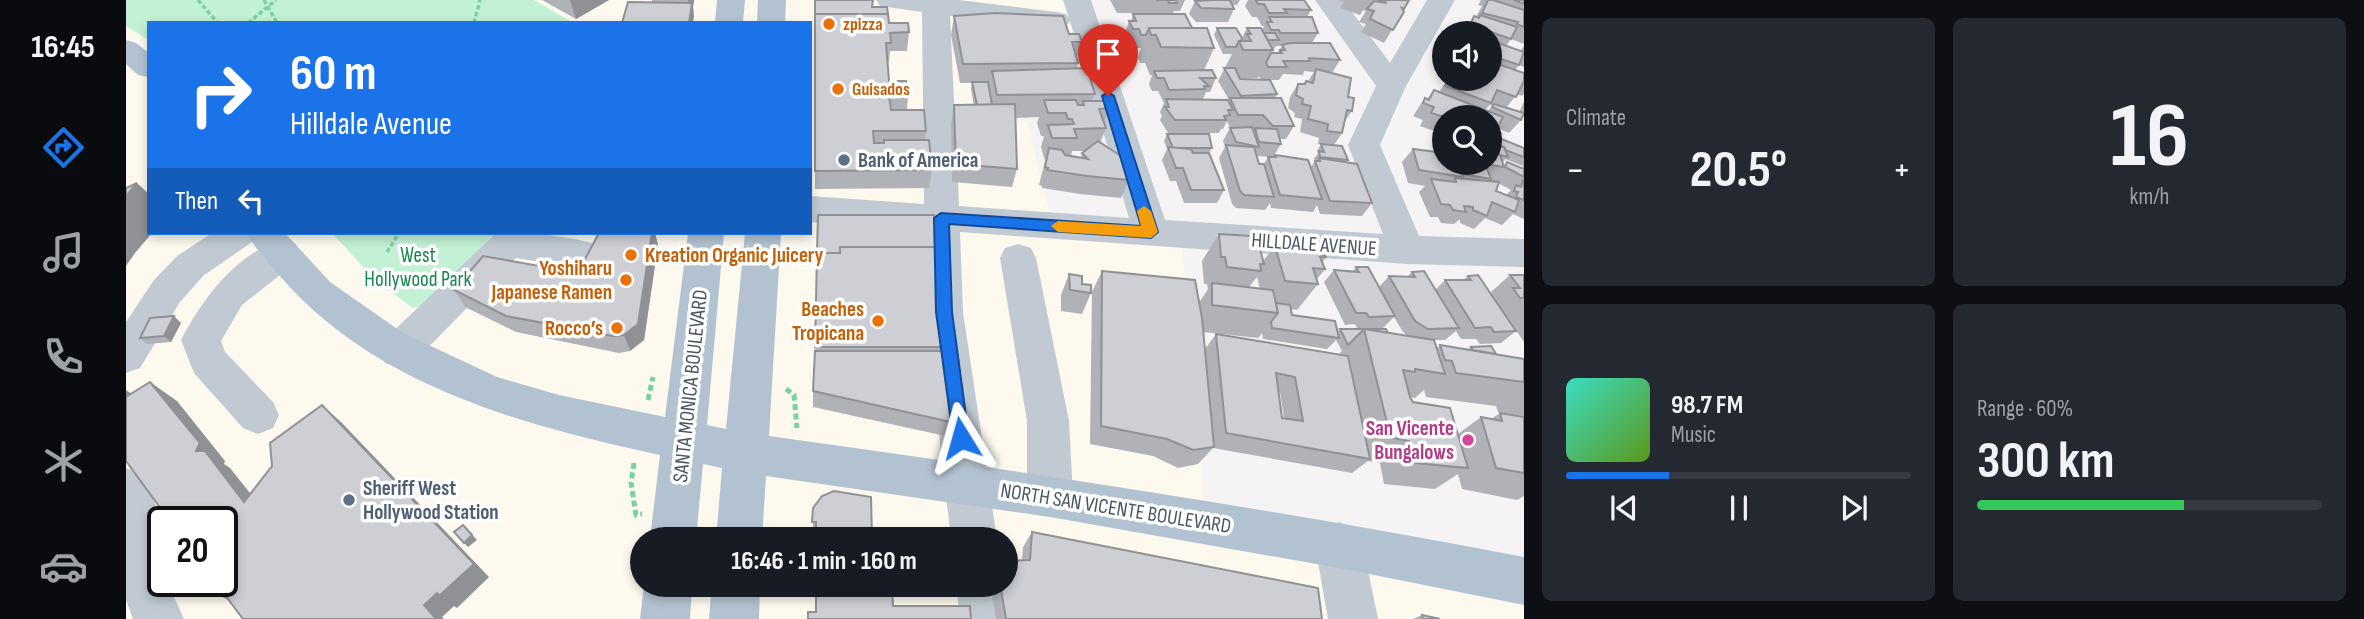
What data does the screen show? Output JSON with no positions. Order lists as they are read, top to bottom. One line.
{"streets":{"main road":["SANTA MONICA BOULEVARD","NORTH SAN VICENTE BOULEVARD"],"street":["HILLDALE AVENUE"]},"crossings":[["SANTA MONICA BOULEVARD","NORTH SAN VICENTE BOULEVARD"]],"parks":["West Hollywood Park"],"places":["zpizza","Guisados","Bank of America","Kreation Organic Juicery","Yoshiharu Japanese Ramen","Beaches Tropicana","Rocco’s","San Vicente Bungalows","Sheriff West Hollywood Station"],"page":{"tabs":"16:45","tile":["Climate",["16","km/h"],["Range · 60%","300 km"]],"turn":["60 m","Hilldale Avenue"],"heat":["−","20.5°","+"],"then":"Then","song":["98.7 FM","Music"],"limit":"20","trip":"16:46 · 1 min · 160 m"}}
